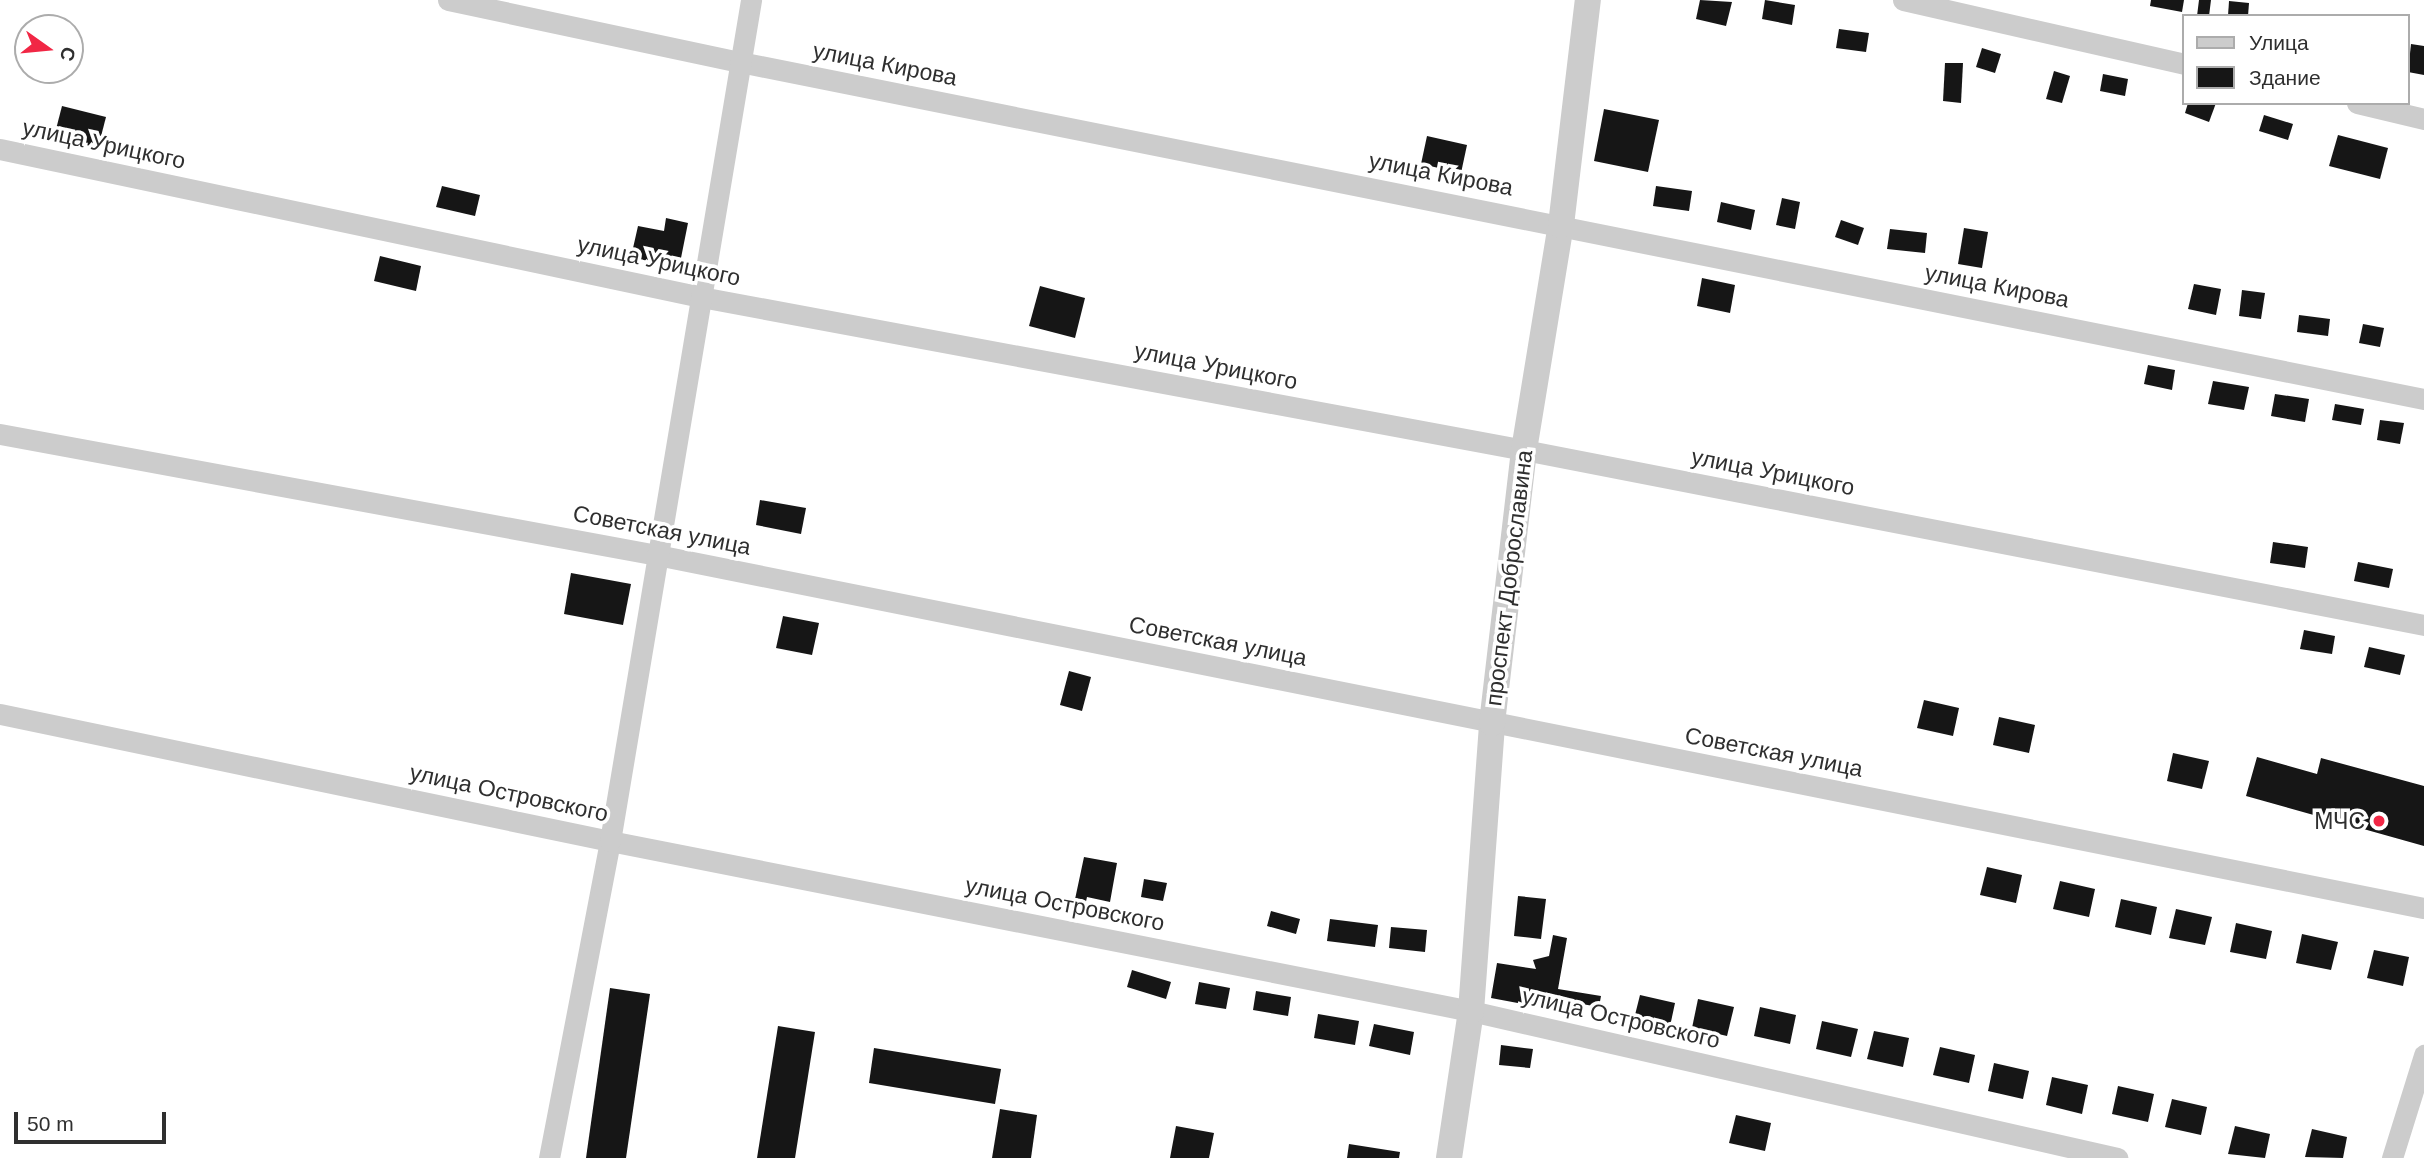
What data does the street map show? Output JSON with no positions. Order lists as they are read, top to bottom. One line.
{"streets":{"street":["улица Кирова","улица Урицкого","Советская улица","проспект Доброславина","улица Островского"]},"crossings":[["улица Кирова","проспект Доброславина"],["улица Урицкого","проспект Доброславина"],["Советская улица","проспект Доброславина"],["проспект Доброславина","улица Островского"]],"places":["МЧС"],"legend":["Улица","Здание"],"scale_bar":"50 m","north":"right"}
